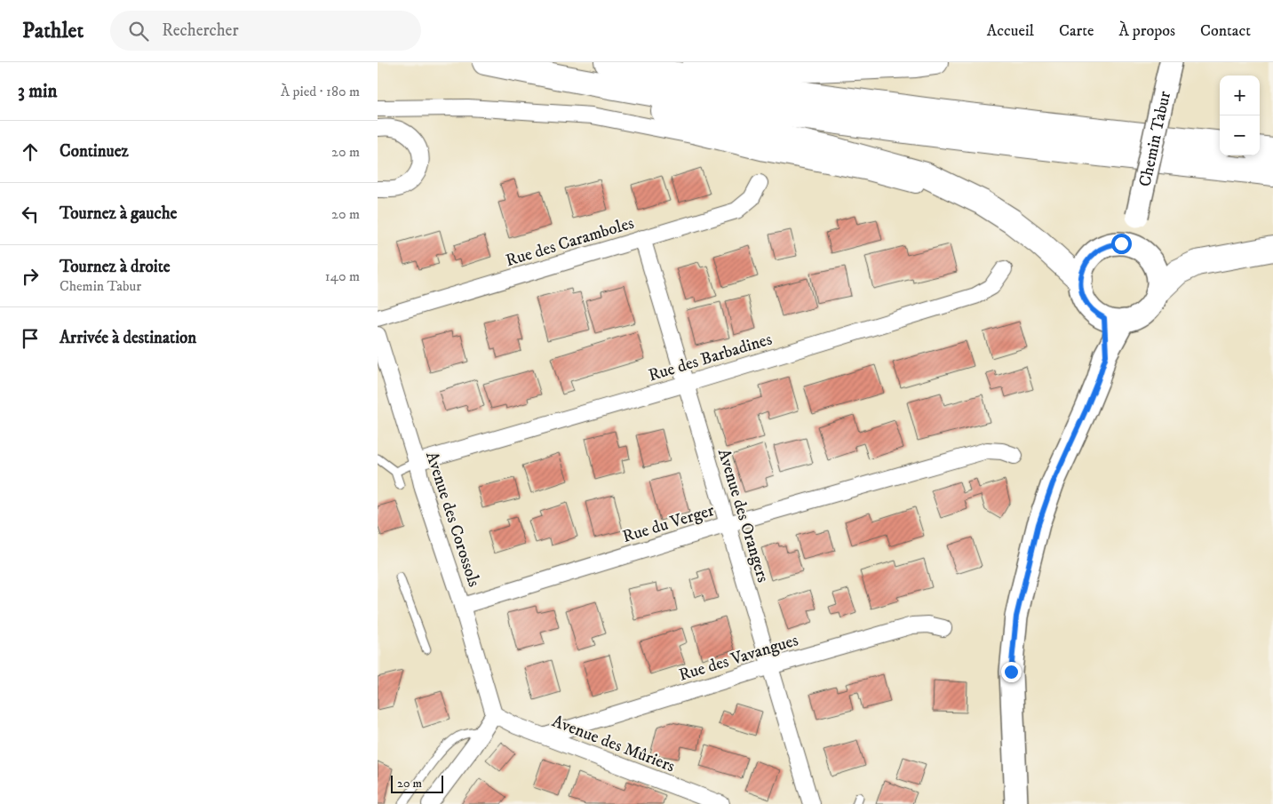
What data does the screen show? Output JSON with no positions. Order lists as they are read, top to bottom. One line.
{"streets":{"main road":["Chemin Tabur"],"street":["Rue des Caramboles","Rue des Barbadines","Avenue des Orangers","Avenue des Corossols","Rue du Verger","Rue des Vavangues","Avenue des Mûriers"]},"crossings":[["Rue des Caramboles","Avenue des Orangers"],["Rue des Barbadines","Avenue des Orangers"],["Rue des Barbadines","Avenue des Corossols"],["Avenue des Orangers","Rue du Verger"],["Avenue des Orangers","Rue des Vavangues"],["Avenue des Corossols","Rue du Verger"],["Avenue des Corossols","Avenue des Mûriers"],["Rue des Vavangues","Avenue des Mûriers"]],"scale_bar":"20 m","page":{"header":"Pathlet","search":"Rechercher","nav":["Accueil","Carte","À propos","Contact"],"heading":["3 min","À pied · 180 m"],"map_buttons":["+","−"],"list":[["Continuez","20 m"],["Tournez à gauche","20 m"],["Tournez à droite","Chemin Tabur","140 m"],"Arrivée à destination"],"scale":"20 m"}}
